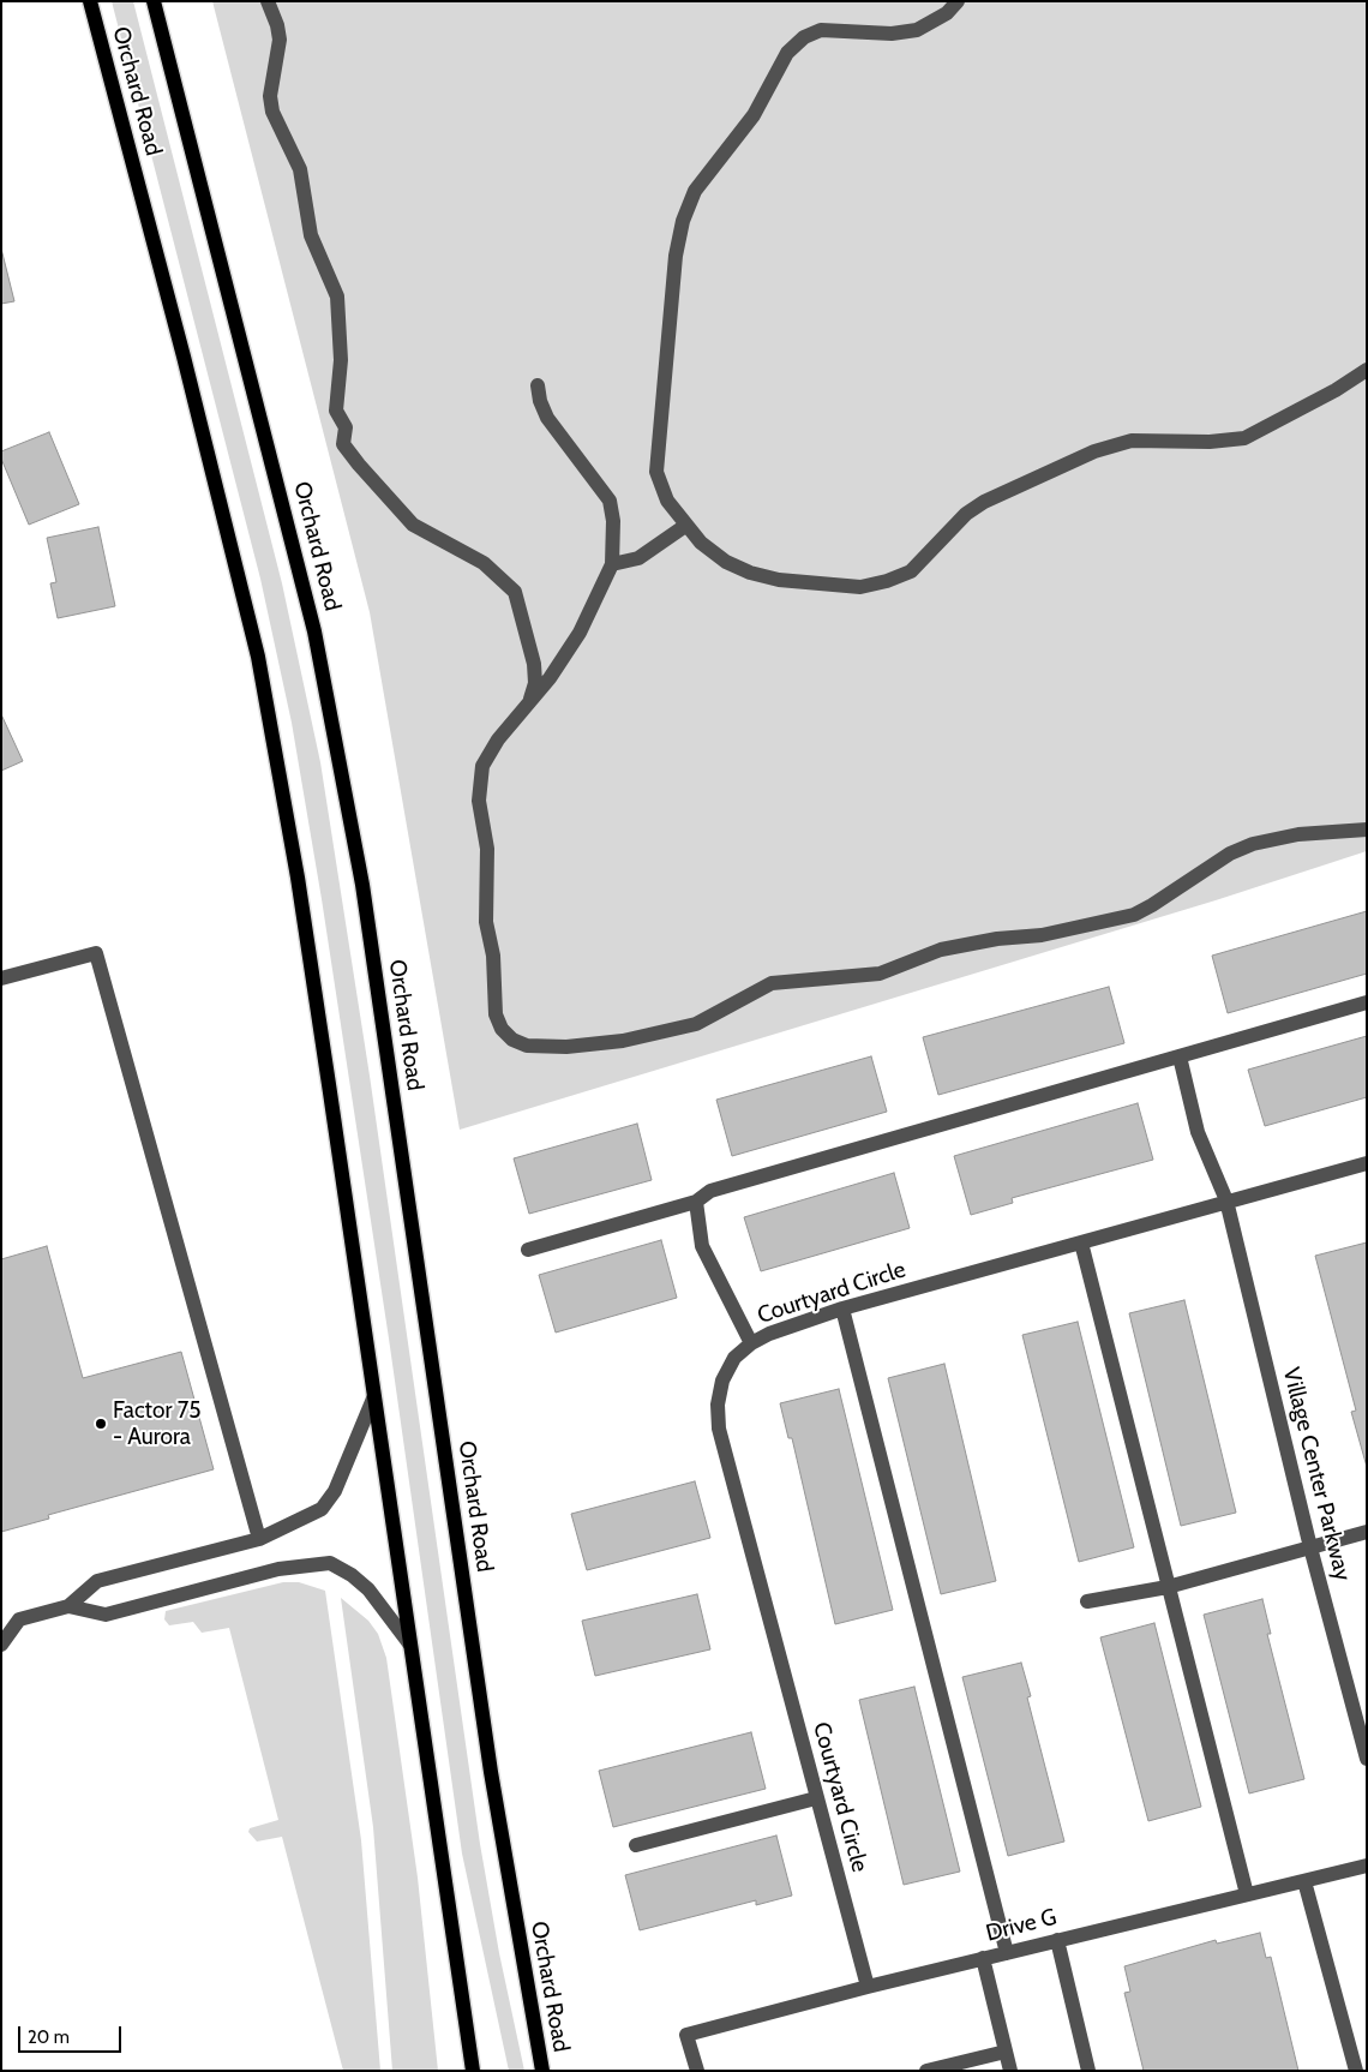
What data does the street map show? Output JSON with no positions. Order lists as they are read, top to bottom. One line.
{"streets":{"main road":["Orchard Road"],"street":["Courtyard Circle","Village Center Parkway","Drive G"]},"crossings":[["Courtyard Circle","Village Center Parkway"],["Courtyard Circle","Drive G"]],"places":["Factor 75 - Aurora"],"scale_bar":"20 m"}
